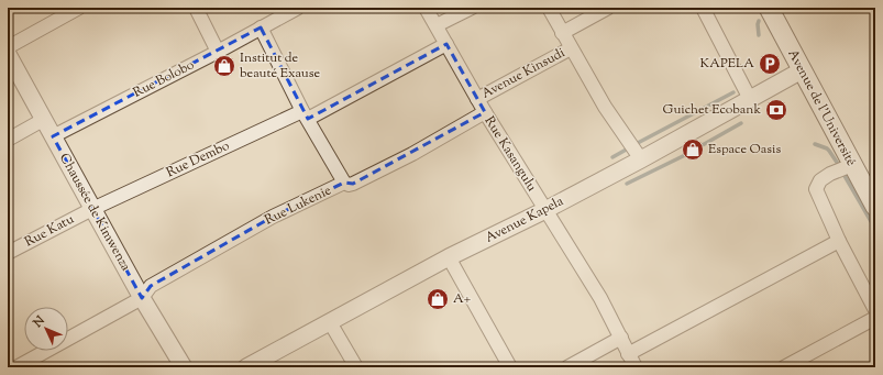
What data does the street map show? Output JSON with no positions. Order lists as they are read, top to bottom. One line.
{"streets":{"main road":["Avenue de l’Université"],"street":["Avenue Kinsudi","Rue Bolobo","Rue Kasangulu","Rue Dembo","Rue Lukenie","Chaussée de Kimwenza","Avenue Kapela","Rue Katu"]},"crossings":[["Avenue Kinsudi","Rue Kasangulu"],["Rue Bolobo","Chaussée de Kimwenza"],["Avenue de l’Université","Avenue Kapela"],["Rue Kasangulu","Rue Dembo"],["Rue Kasangulu","Rue Lukenie"],["Rue Kasangulu","Avenue Kapela"],["Rue Dembo","Chaussée de Kimwenza"],["Rue Dembo","Rue Katu"],["Rue Lukenie","Chaussée de Kimwenza"],["Chaussée de Kimwenza","Rue Katu"]],"places":{"parking":["KAPELA"],"shop":["Institut de beauté Exause","Espace Oasis","A+"],"bank":["Guichet Ecobank"]},"north":"top left"}
